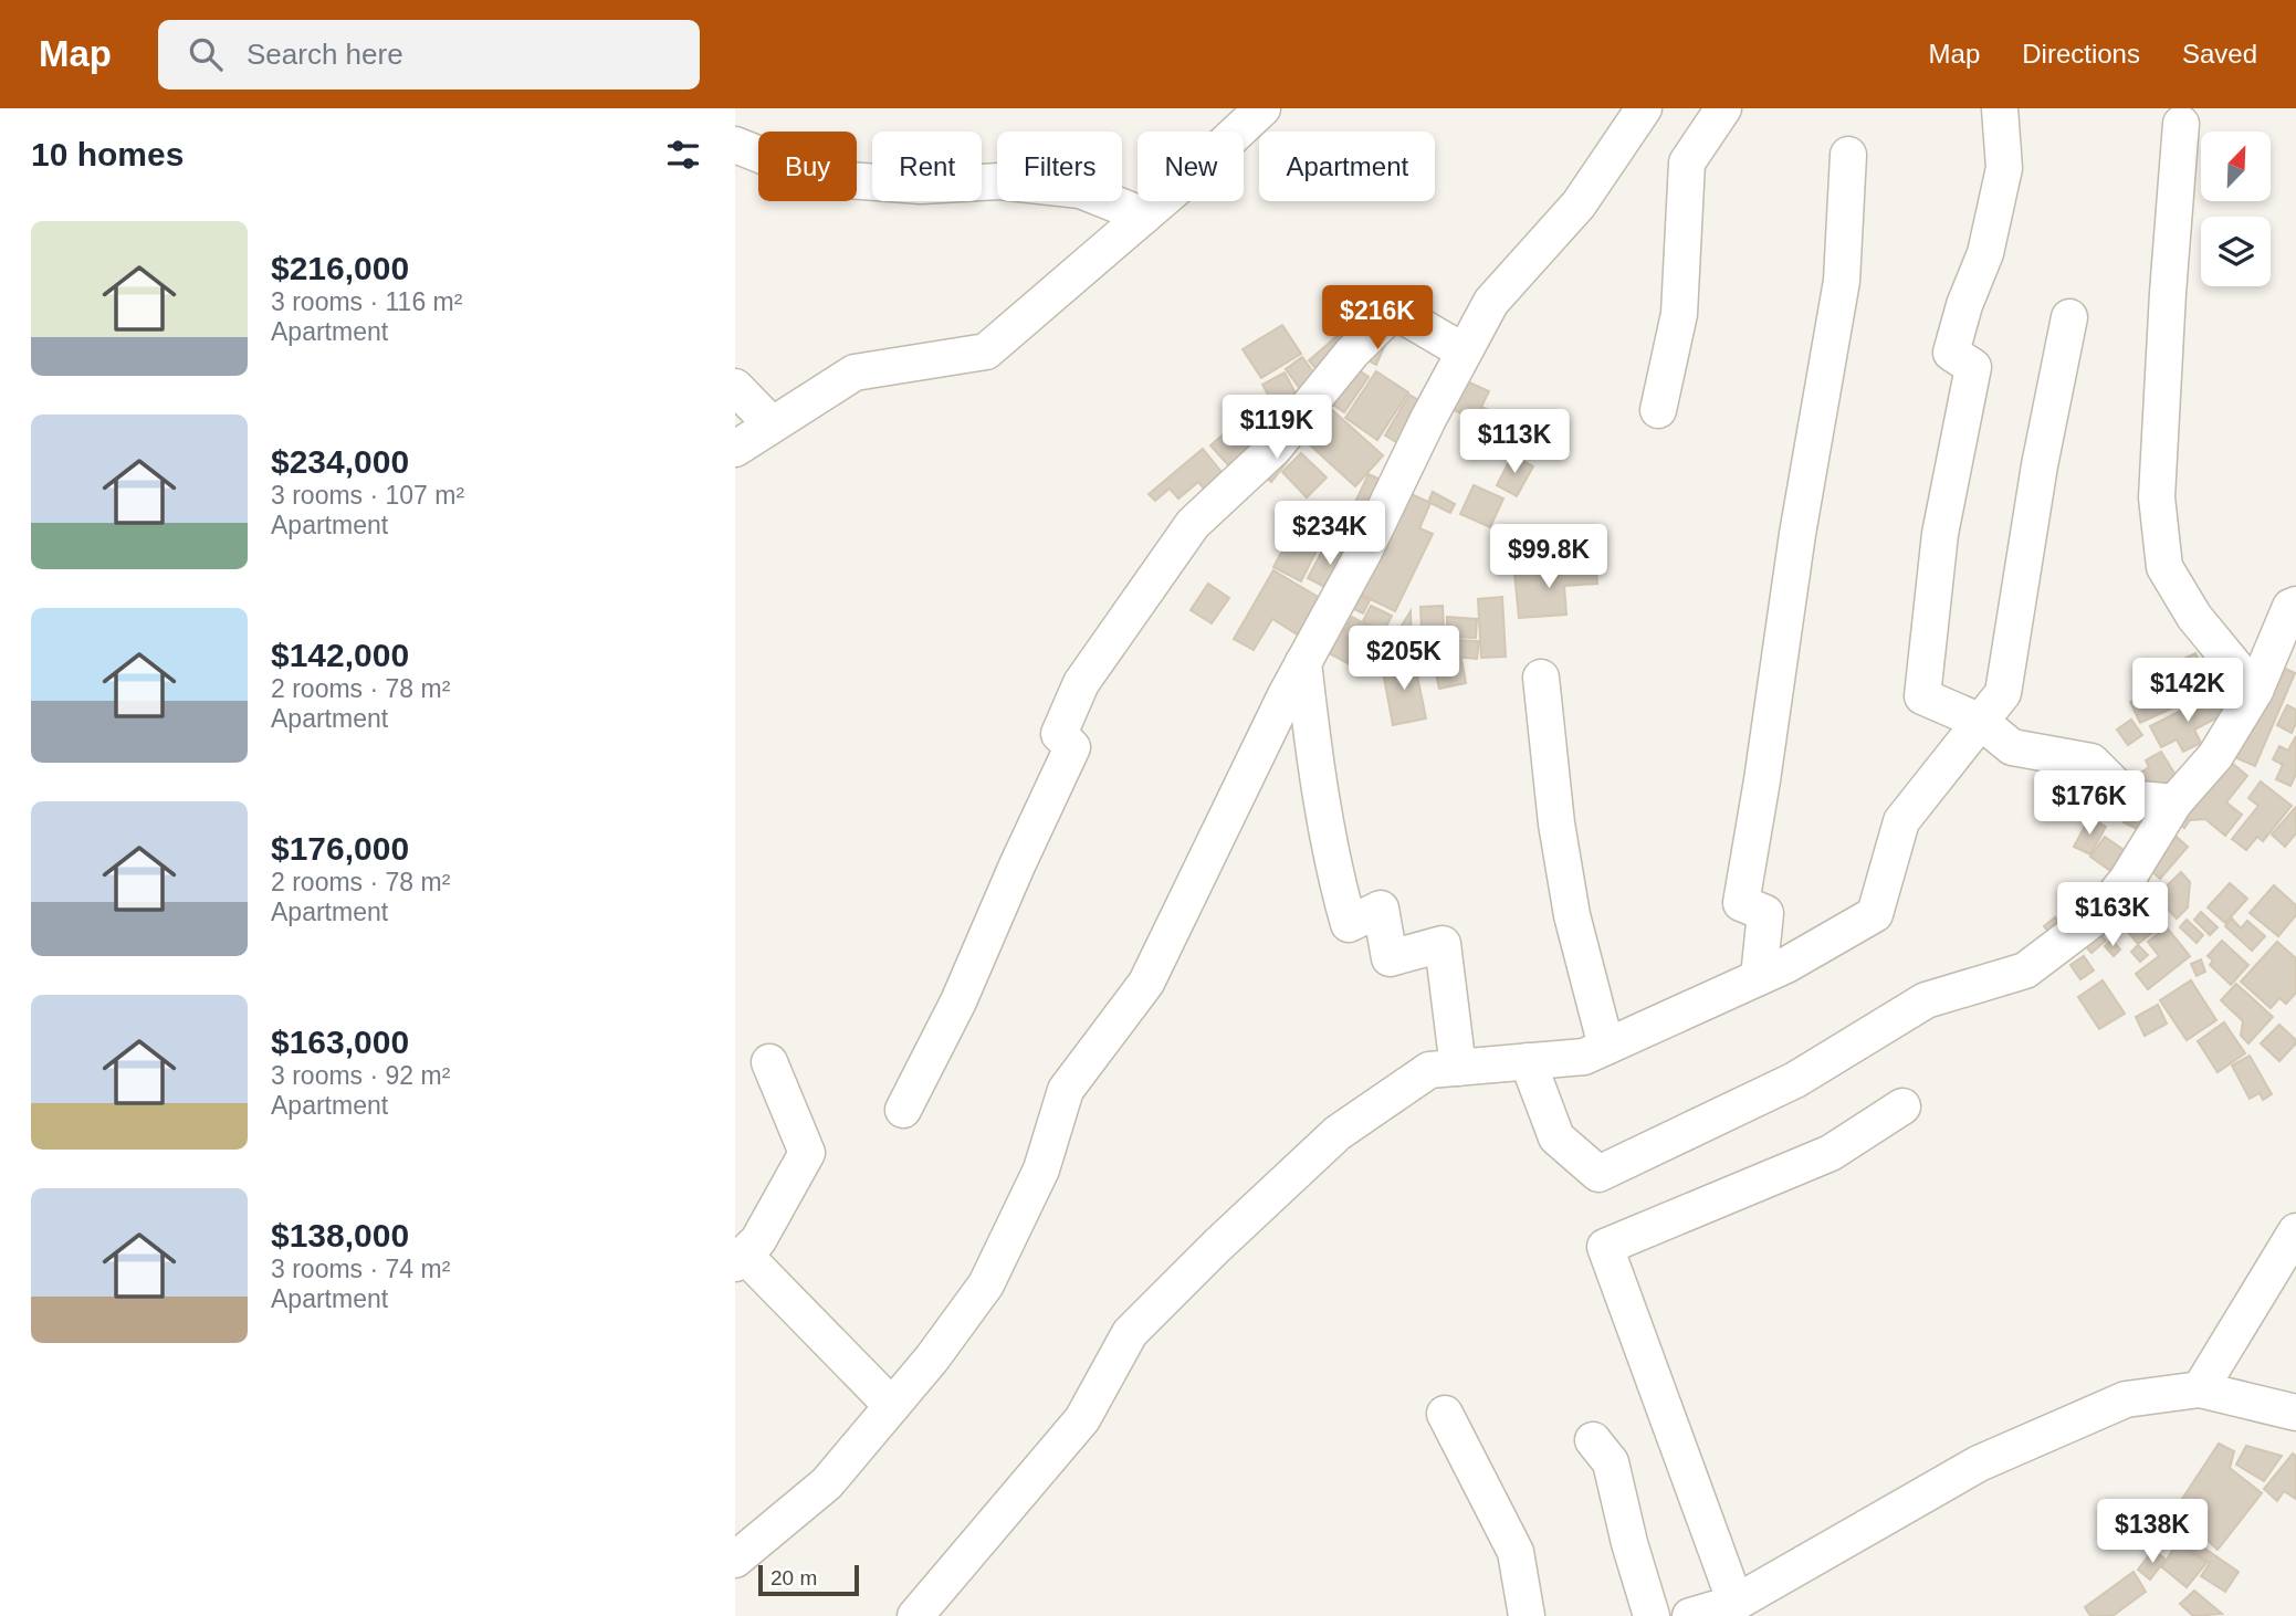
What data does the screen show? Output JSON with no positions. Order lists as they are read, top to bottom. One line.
{"scale_bar":"20 m","north":"top right","page":{"header":"Map","search":"Search here","nav":["Map","Directions","Saved"],"heading":"10 homes","chip":["Buy","Rent","Filters","New","Apartment"],"list":[{"name":"$216,000","note":"3 rooms · 116 m² · Apartment"},{"name":"$234,000","note":"3 rooms · 107 m² · Apartment"},{"name":"$142,000","note":"2 rooms · 78 m² · Apartment"},{"name":"$176,000","note":"2 rooms · 78 m² · Apartment"},{"name":"$163,000","note":"3 rooms · 92 m² · Apartment"},{"name":"$138,000","note":"3 rooms · 74 m² · Apartment"}],"price":["$216K","$119K","$113K","$234K","$99.8K","$205K","$142K","$176K","$163K","$138K"],"scale":"20 m"}}
